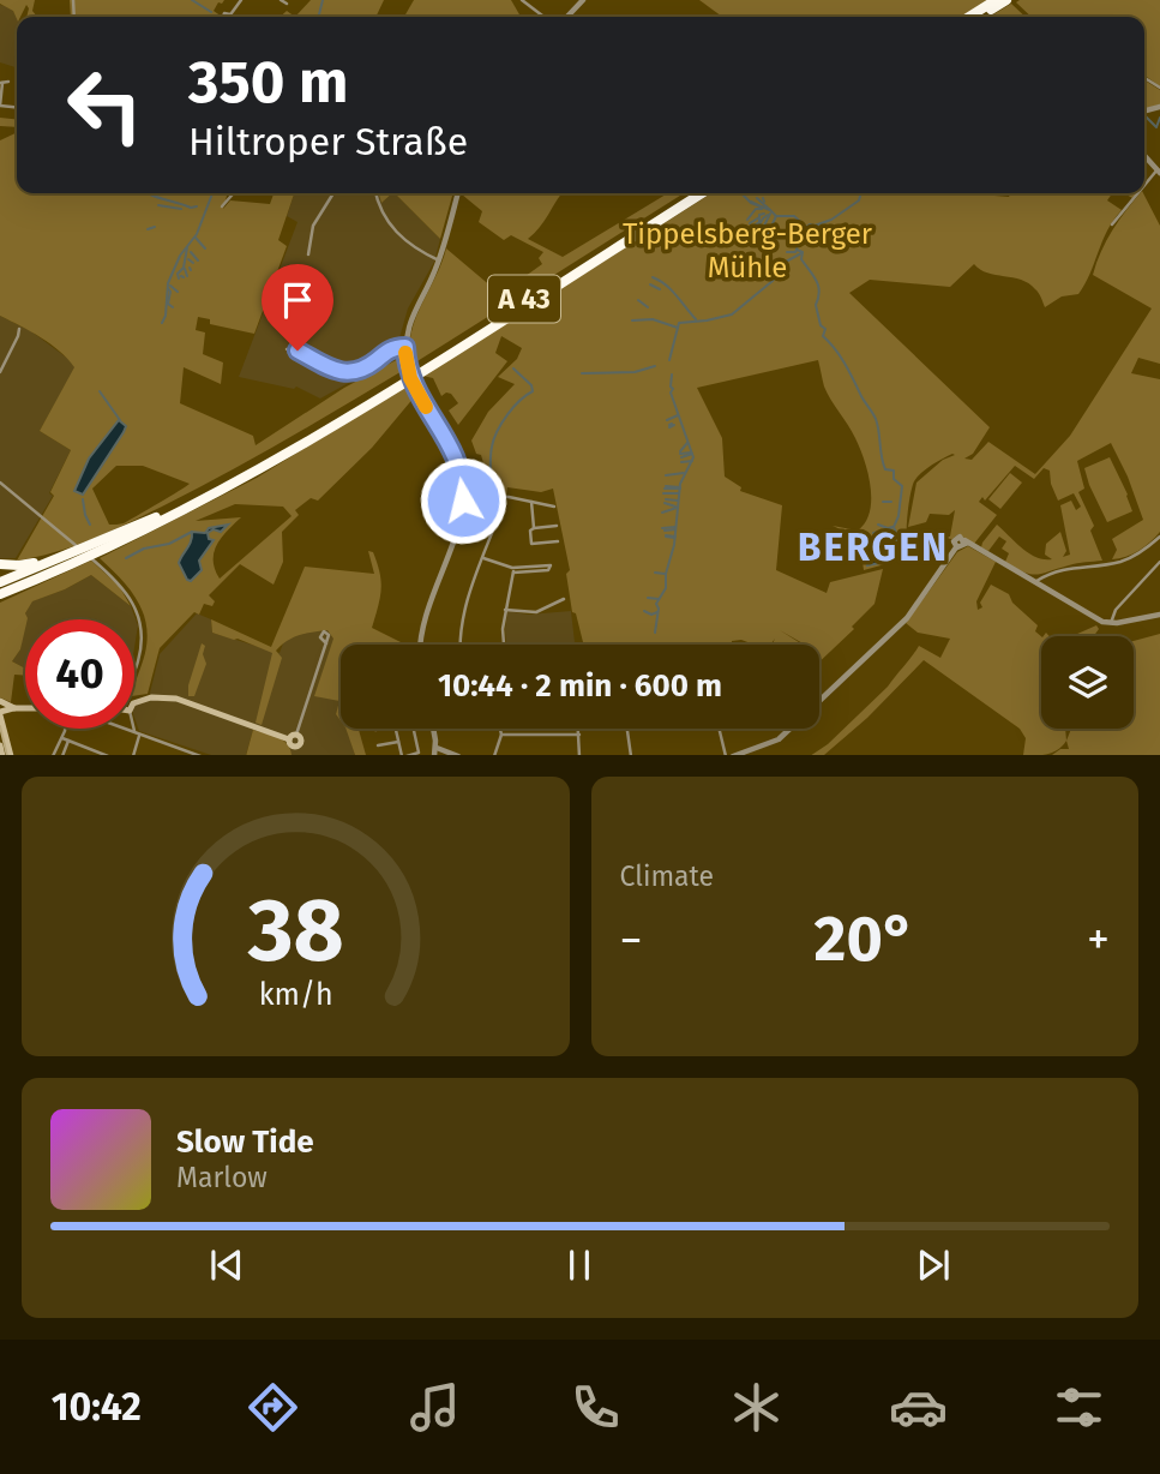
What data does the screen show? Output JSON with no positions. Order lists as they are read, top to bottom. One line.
{"streets":{"highway":["A 43"]},"districts":["BERGEN"],"parks":["Tippelsberg-Berger Mühle"],"page":{"turn":["350 m","Hiltroper Straße"],"limit":"40","trip":"10:44 · 2 min · 600 m","tile":"Climate","heat":["−","20°","+"],"song":["Slow Tide","Marlow"],"tabs":"10:42","gauge":["38","km/h"]}}
